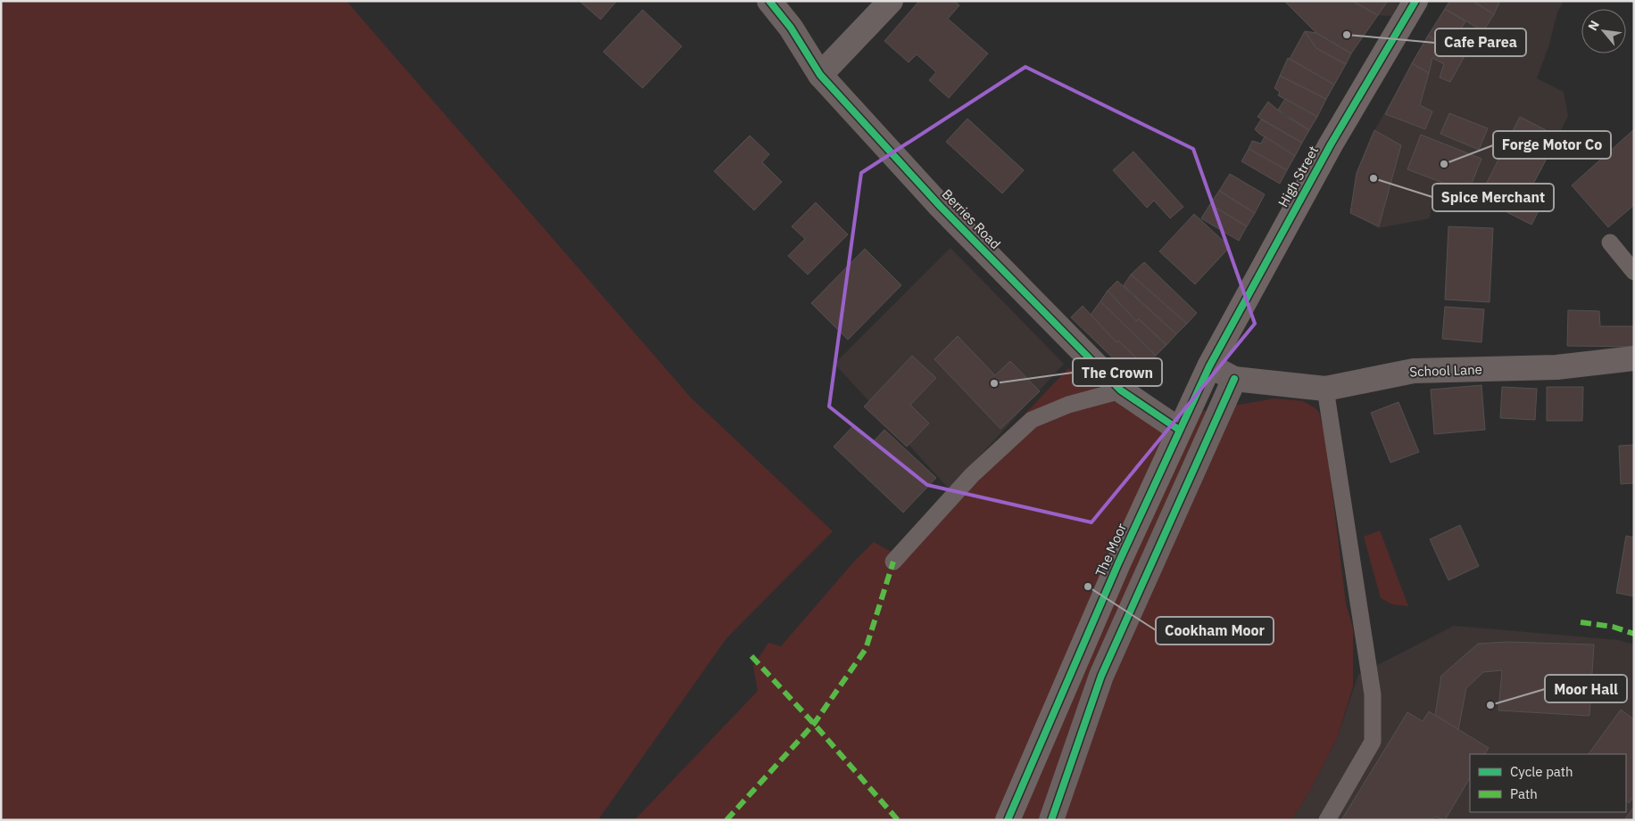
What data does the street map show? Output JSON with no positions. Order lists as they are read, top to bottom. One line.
{"streets":{"main road":["High Street","The Moor"],"street":["Berries Road","School Lane"]},"crossings":[["High Street","School Lane"],["High Street","The Moor"],["Berries Road","The Moor"],["School Lane","The Moor"]],"places":["Cafe Parea","Forge Motor Co","Spice Merchant","The Crown","Cookham Moor","Moor Hall"],"legend":["Cycle path","Path"],"north":"top left"}
